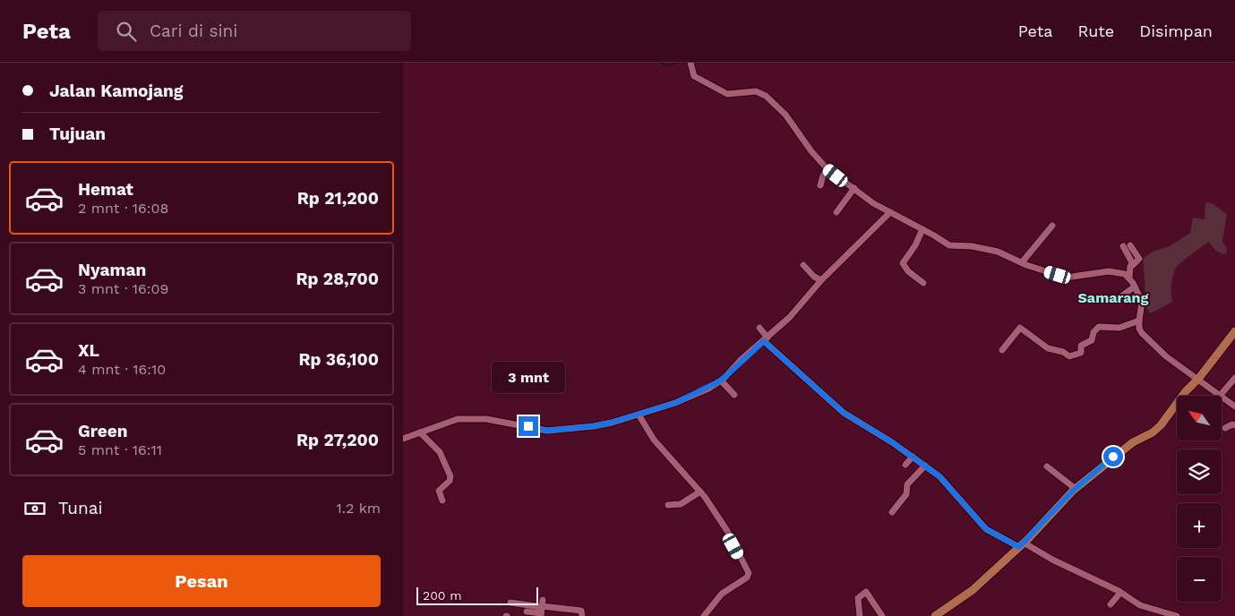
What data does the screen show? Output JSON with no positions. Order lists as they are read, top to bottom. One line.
{"districts":["Samarang"],"scale_bar":"200 m","north":"top left","page":{"header":"Peta","search":"Cari di sini","nav":["Peta","Rute","Disimpan"],"banner":["Jalan Kamojang","Tujuan"],"list":[{"name":"Hemat","note":"2 mnt · 16:08","value":"Rp 21,200"},{"name":"Nyaman","note":"3 mnt · 16:09","value":"Rp 28,700"},{"name":"XL","note":"4 mnt · 16:10","value":"Rp 36,100"},{"name":"Green","note":"5 mnt · 16:11","value":"Rp 27,200"}],"bubble":"3 mnt","map_buttons":["+","−"],"pay":["Tunai","1.2 km"],"buttons":"Pesan","scale":"200 m"}}
